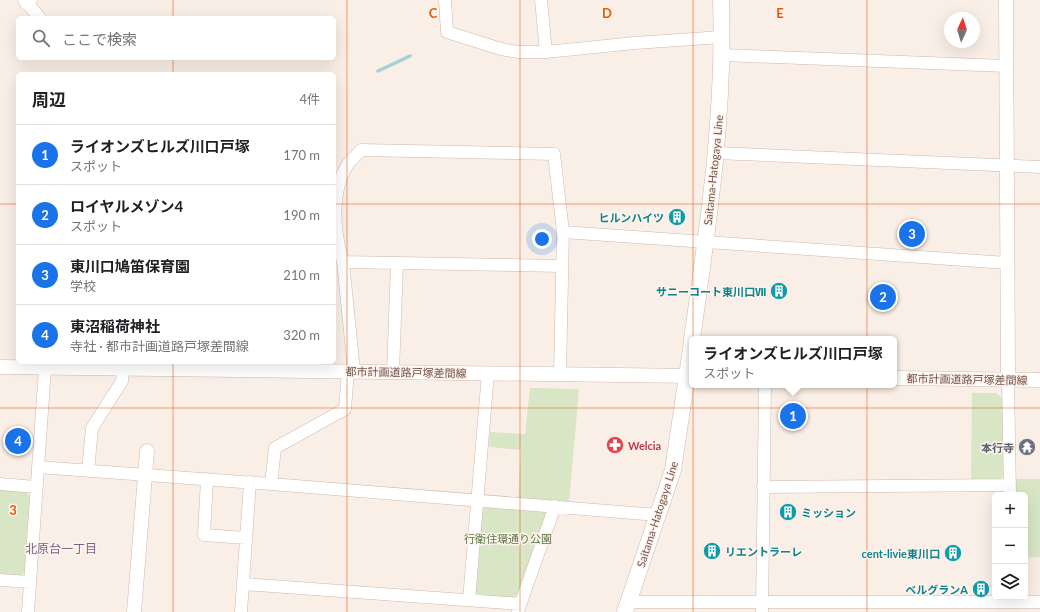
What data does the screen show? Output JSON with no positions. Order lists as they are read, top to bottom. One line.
{"streets":{"main road":["Saitama-Hatogaya Line"],"street":["都市計画道路戸塚差間線"]},"districts":["北原台一丁目"],"parks":["行衛住環通り公園"],"places":{"building":["ヒルンハイツ","サニーコート東川口Ⅶ","ミッション","リエントラーレ","cent-livie東川口","ベルグランA"],"pharmacy":["Welcia"],"temple":["本行寺"]},"north":"top","page":{"search":"ここで検索","heading":["周辺","4件"],"list":[{"mark":"1","name":"ライオンズヒルズ川口戸塚","note":"スポット","value":"170 m"},{"mark":"2","name":"ロイヤルメゾン4","note":"スポット","value":"190 m"},{"mark":"3","name":"東川口鳩笛保育園","note":"学校","value":"210 m"},{"mark":"4","name":"東沼稲荷神社","note":"寺社 · 都市計画道路戸塚差間線","value":"320 m"}],"pins":["3","2","1","4"],"popup":["ライオンズヒルズ川口戸塚","スポット"],"map_buttons":["+","−"]},"grid":{"columns":["C","D","E"],"rows":["3"]}}
